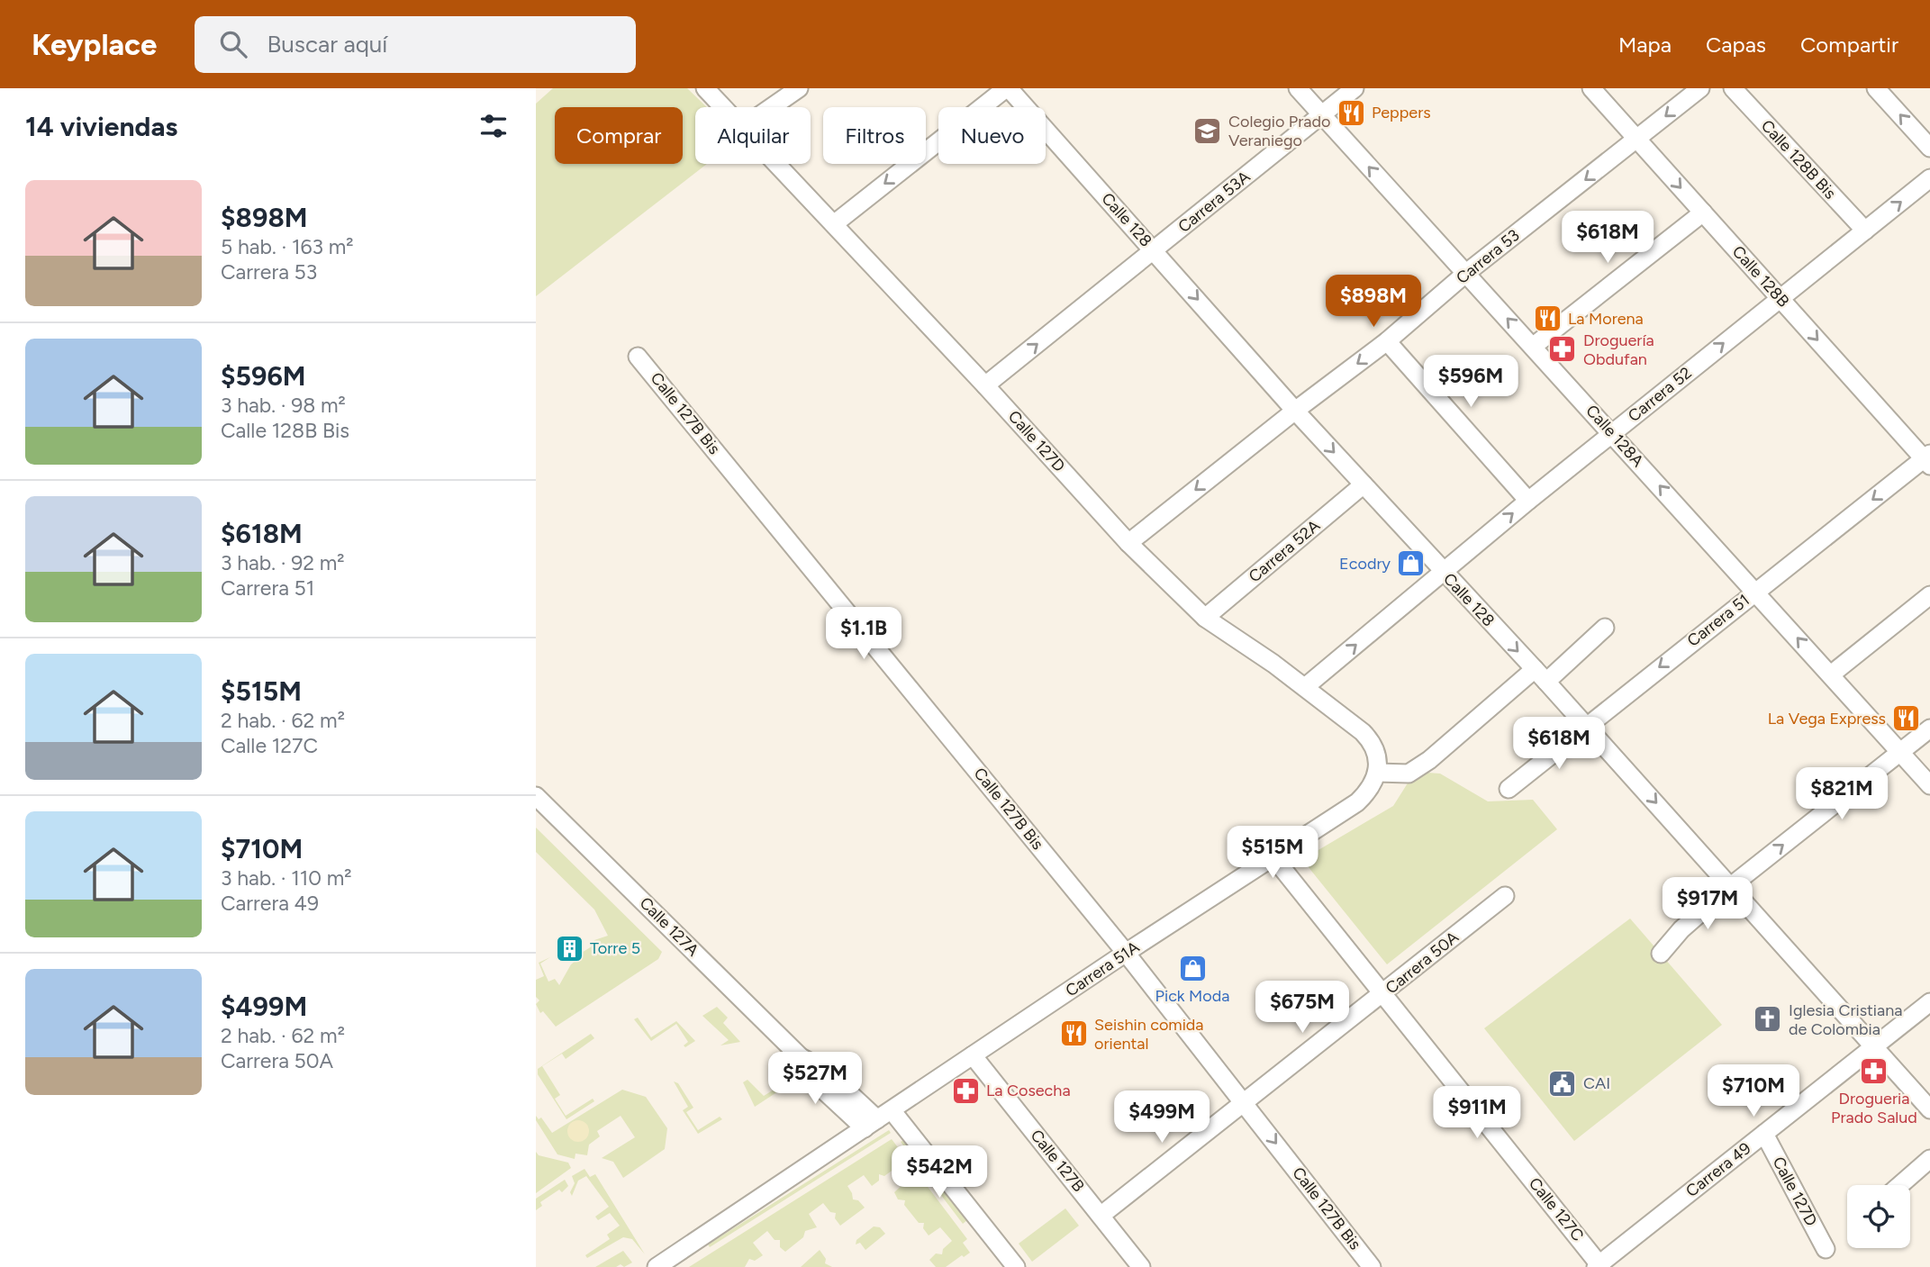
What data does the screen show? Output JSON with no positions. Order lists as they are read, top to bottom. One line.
{"streets":{"street":["Calle 128B Bis","Carrera 53A","Calle 128","Carrera 53","Calle 128B","Carrera 52","Calle 127B Bis","Calle 128A","Calle 127D","Carrera 52A","Carrera 51","Calle 127A","Carrera 50A","Carrera 51A","Calle 127B","Carrera 49","Calle 127C"]},"crossings":[["Calle 128B Bis","Carrera 52"],["Carrera 53A","Calle 128"],["Carrera 53A","Calle 128A"],["Carrera 53A","Calle 127D"],["Calle 128","Carrera 53"],["Calle 128","Carrera 52"],["Calle 128","Carrera 52A"],["Calle 128","Carrera 51"],["Calle 128","Carrera 49"],["Carrera 53","Calle 128B"],["Carrera 53","Calle 128A"],["Carrera 53","Calle 127D"],["Calle 128B","Carrera 52"],["Calle 128B","Carrera 51"],["Carrera 52","Calle 128A"],["Carrera 52","Calle 127D"],["Calle 127B Bis","Carrera 50A"],["Calle 127B Bis","Carrera 51A"],["Calle 128A","Carrera 51"],["Calle 127D","Carrera 52A"],["Calle 127D","Carrera 51A"],["Calle 127D","Carrera 49"],["Calle 127A","Carrera 51A"],["Carrera 50A","Calle 127B"],["Carrera 50A","Calle 127C"],["Carrera 51A","Calle 127B"],["Carrera 51A","Calle 127C"],["Carrera 49","Calle 127C"]],"one_way":["Carrera 53A","Calle 128","Calle 128B","Calle 128A"],"places":{"restaurant":["Peppers","La Morena","La Vega Express","Seishin comida oriental"],"school or university":["Colegio Prado Veraniego"],"pharmacy":["Droguería Obdufan","Drogueria Prado Salud","La Cosecha"],"shop":["Ecodry","Pick Moda"],"building":["Torre 5"],"church":["Iglesia Cristiana de Colombia"],"public building":["CAI"]},"page":{"header":"Keyplace","search":"Buscar aquí","nav":["Mapa","Capas","Compartir"],"heading":"14 viviendas","chip":["Comprar","Alquilar","Filtros","Nuevo"],"list":[{"name":"$898M","note":"5 hab. · 163 m² · Carrera 53"},{"name":"$596M","note":"3 hab. · 98 m² · Calle 128B Bis"},{"name":"$618M","note":"3 hab. · 92 m² · Carrera 51"},{"name":"$515M","note":"2 hab. · 62 m² · Calle 127C"},{"name":"$710M","note":"3 hab. · 110 m² · Carrera 49"},{"name":"$499M","note":"2 hab. · 62 m² · Carrera 50A"}],"price":["$618M","$898M","$596M","$1.1B","$618M","$821M","$515M","$917M","$675M","$527M","$710M","$911M","$499M","$542M"]}}
